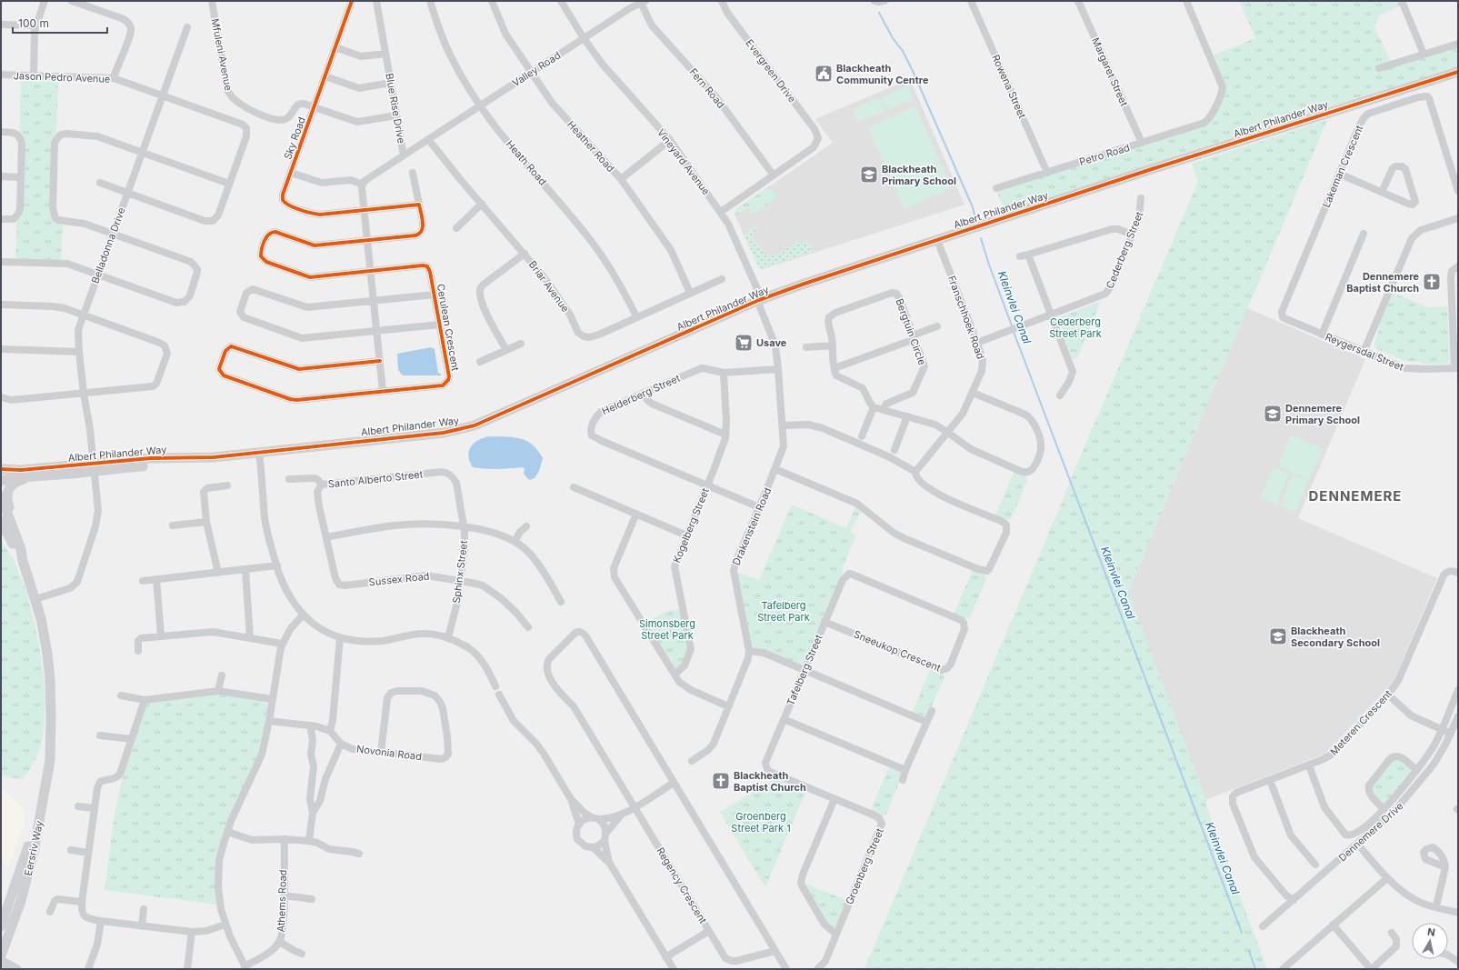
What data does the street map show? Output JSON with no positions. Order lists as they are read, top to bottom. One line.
{"streets":{"street":["Mfuleni Avenue","Valley Road","Evergreen Drive","Margaret Street","Jason Pedro Avenue","Rowena Street","Fern Road","Blue Rise Drive","Albert Philander Way","Sky Road","Heather Road","Petro Road","Vineyard Avenue","Heath Road","Lakeman Crescent","Belladonna Drive","Cederberg Street","Briar Avenue","Franschhoek Road","Cerulean Crescent","Bergtuin Circle","Reygersdal Street","Helderberg Street","Santo Alberto Street","Kogelberg Street","Drakenstein Road","Sphinx Street","Sussex Road","Sneeukop Crescent","Tafelberg Street","Meteren Crescent","Novonia Road","Dennemere Drive","Eersriv Way","Groenberg Street","Regency Crescent","Athems Road"]},"crossings":[["Mfuleni Avenue","Sky Road"],["Valley Road","Fern Road"],["Valley Road","Blue Rise Drive"],["Valley Road","Heather Road"],["Valley Road","Vineyard Avenue"],["Valley Road","Heath Road"],["Valley Road","Briar Avenue"],["Evergreen Drive","Fern Road"],["Margaret Street","Petro Road"],["Jason Pedro Avenue","Belladonna Drive"],["Rowena Street","Petro Road"],["Albert Philander Way","Vineyard Avenue"],["Albert Philander Way","Belladonna Drive"],["Albert Philander Way","Franschhoek Road"],["Albert Philander Way","Drakenstein Road"],["Heather Road","Briar Avenue"],["Vineyard Avenue","Drakenstein Road"],["Heath Road","Briar Avenue"],["Lakeman Crescent","Reygersdal Street"],["Belladonna Drive","Eersriv Way"],["Cederberg Street","Franschhoek Road"],["Helderberg Street","Kogelberg Street"],["Helderberg Street","Drakenstein Road"],["Santo Alberto Street","Sphinx Street"],["Sphinx Street","Sussex Road"],["Sneeukop Crescent","Tafelberg Street"],["Tafelberg Street","Groenberg Street"],["Meteren Crescent","Dennemere Drive"]],"districts":["DENNEMERE"],"water":["Kleinvlei Canal"],"parks":["Cederberg Street Park","Tafelberg Street Park","Simonsberg Street Park","Groenberg Street Park 1"],"places":{"public building":["Blackheath Community Centre"],"school or university":["Blackheath Primary School","Dennemere Primary School","Blackheath Secondary School"],"church":["Dennemere Baptist Church","Blackheath Baptist Church"],"supermarket":["Usave"]},"scale_bar":"100 m","north":"top"}
